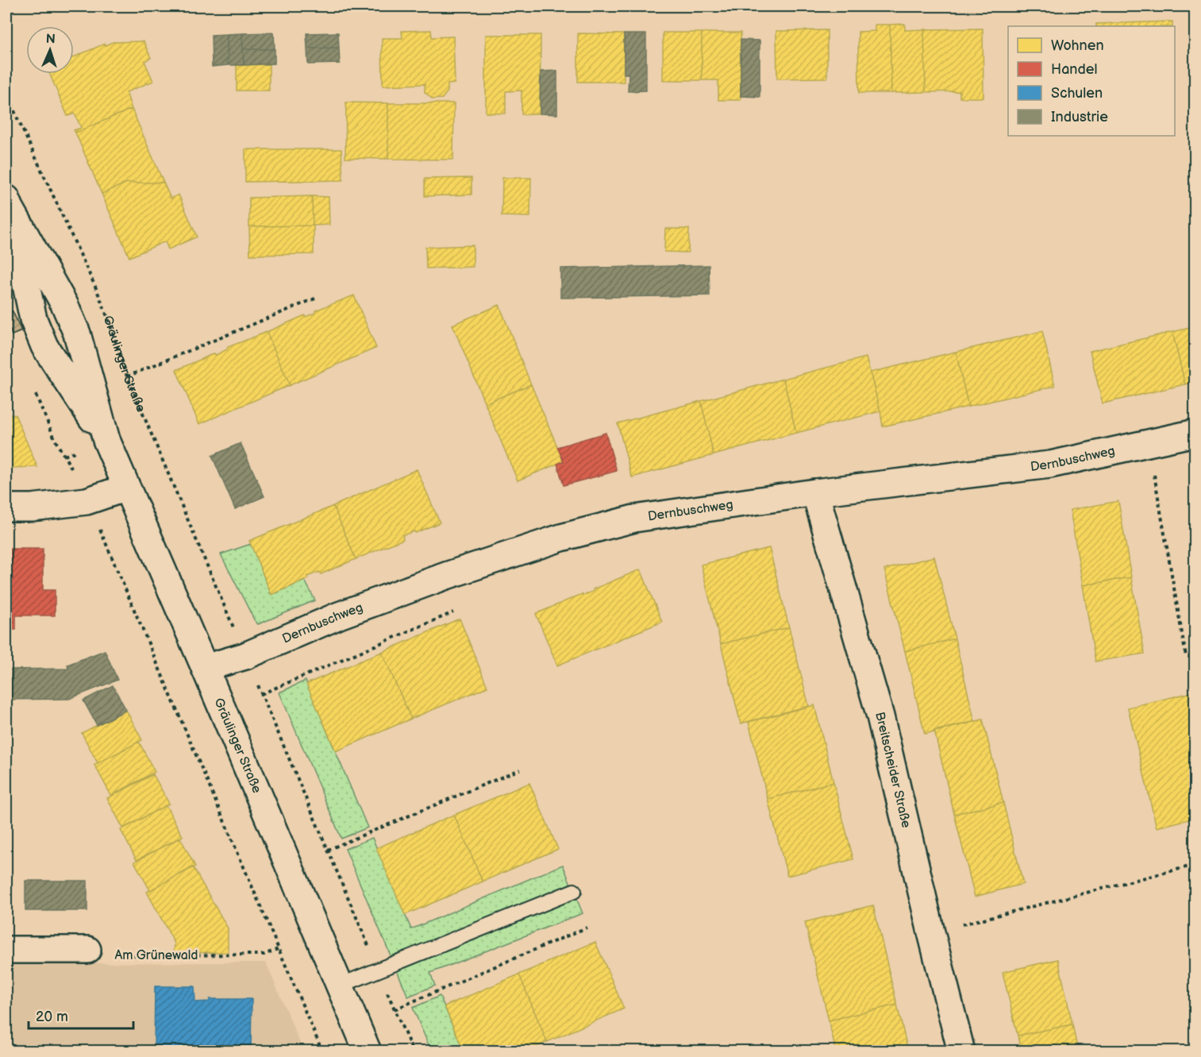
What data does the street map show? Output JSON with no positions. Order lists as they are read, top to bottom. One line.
{"streets":{"street":["Gräulinger Straße","Dernbuschweg","Breitscheider Straße"],"path":["Am Grünewald"]},"crossings":[["Gräulinger Straße","Dernbuschweg"],["Dernbuschweg","Breitscheider Straße"]],"legend":["Wohnen","Handel","Schulen","Industrie"],"scale_bar":"20 m","north":"top"}
